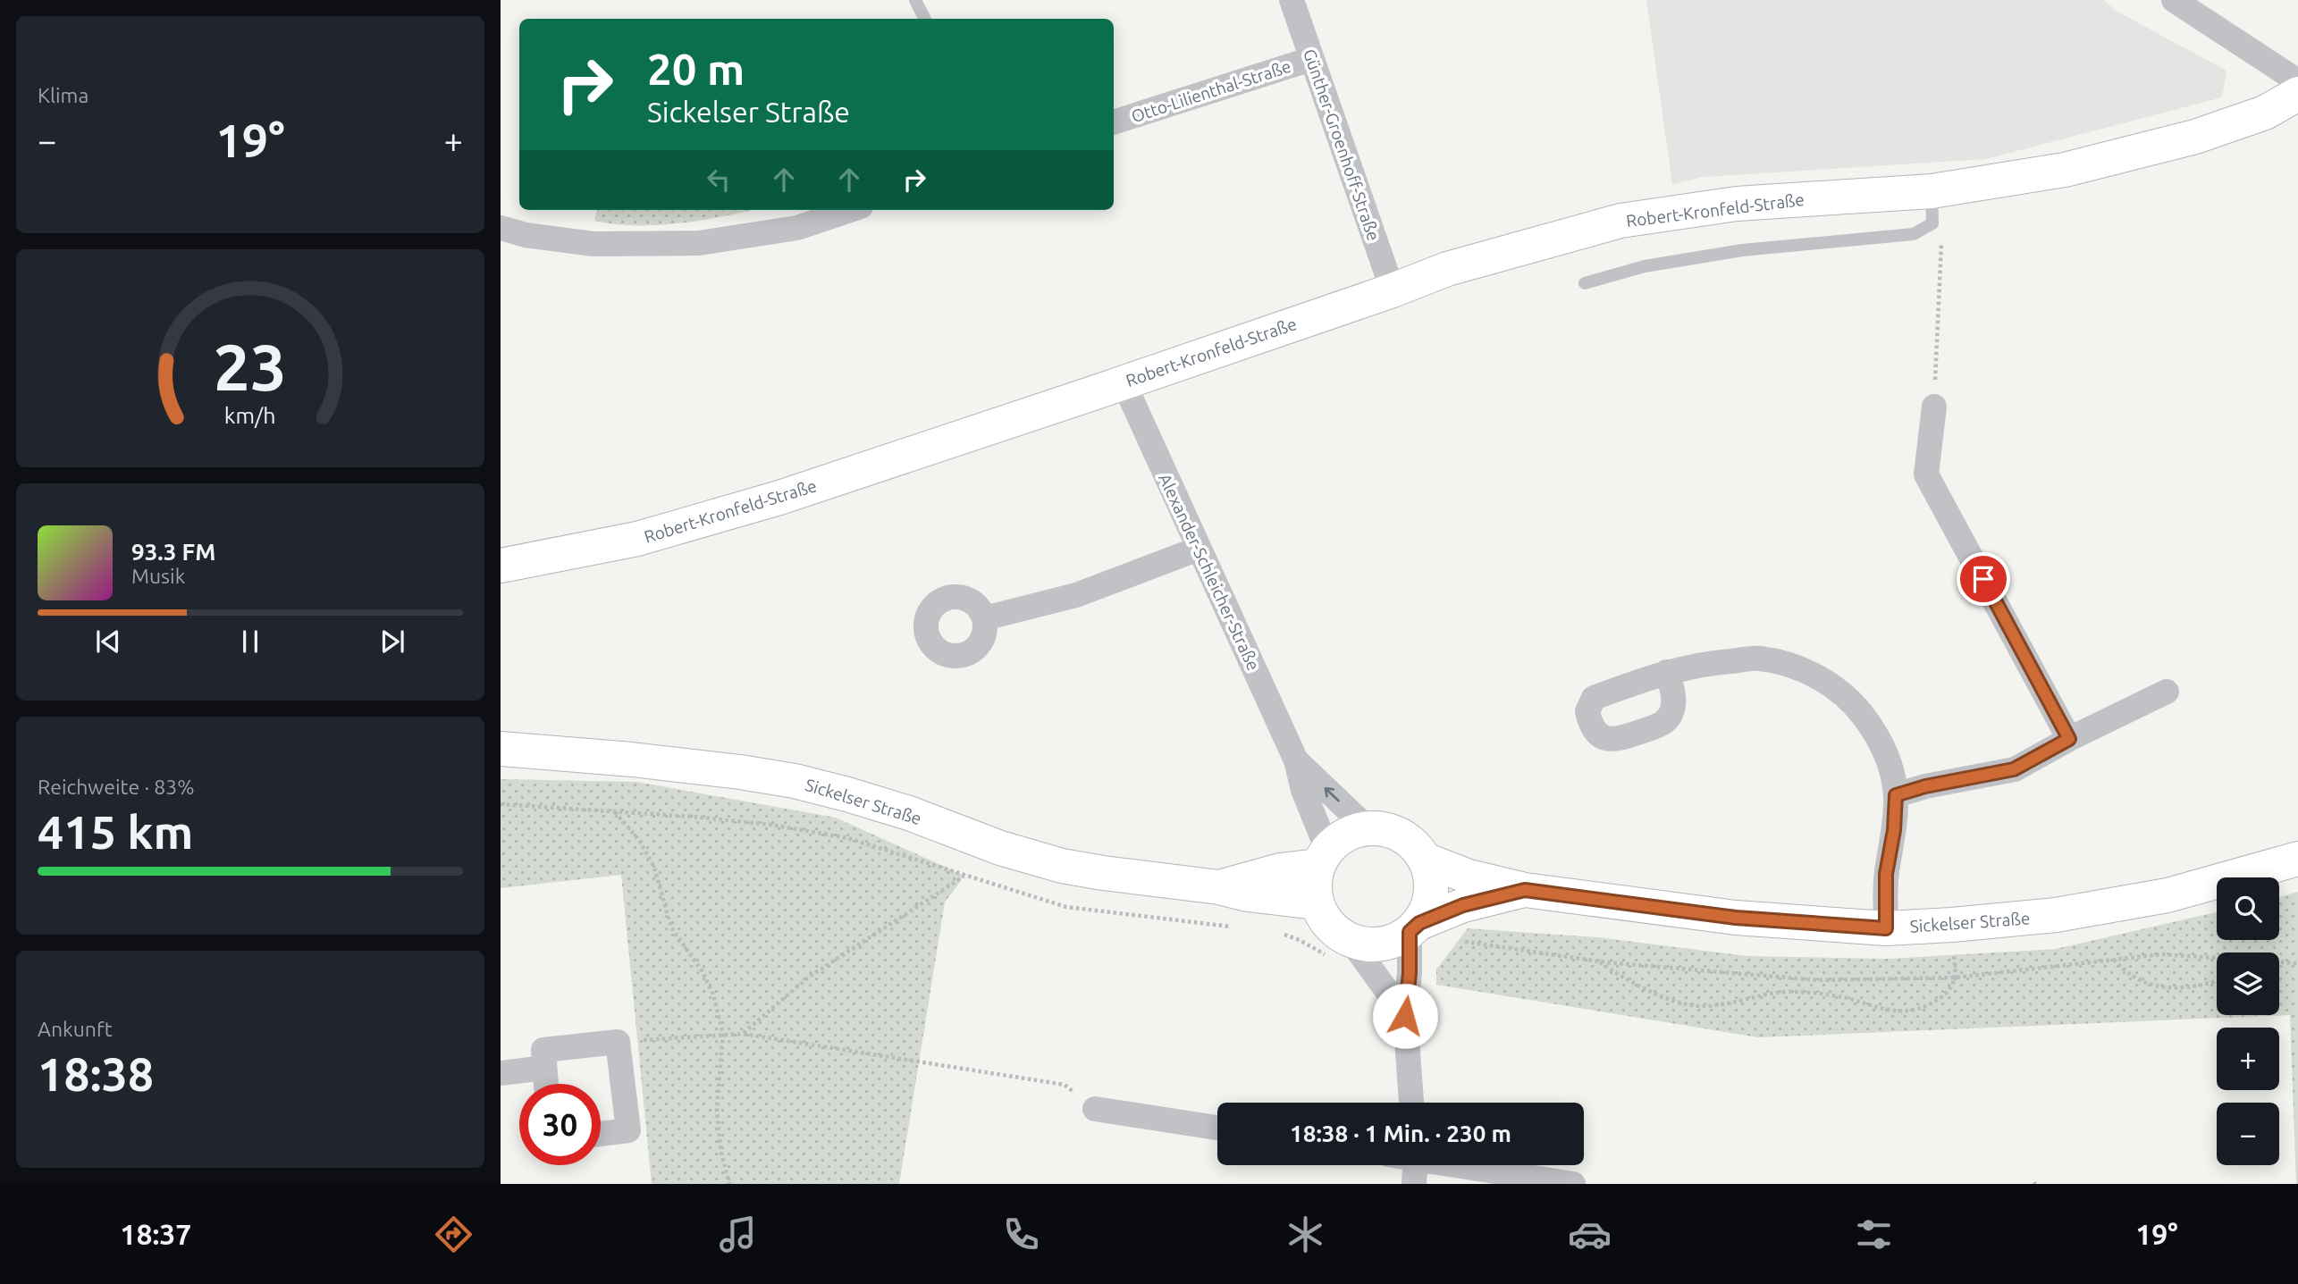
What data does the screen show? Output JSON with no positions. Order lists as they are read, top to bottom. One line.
{"streets":{"main road":["Robert-Kronfeld-Straße","Sickelser Straße"],"street":["Otto-Lilienthal-Straße","Günther-Groenhoff-Straße","Alexander-Schleicher-Straße"]},"crossings":[["Otto-Lilienthal-Straße","Günther-Groenhoff-Straße"],["Günther-Groenhoff-Straße","Robert-Kronfeld-Straße"],["Robert-Kronfeld-Straße","Alexander-Schleicher-Straße"],["Alexander-Schleicher-Straße","Sickelser Straße"]],"page":{"tile":["Klima",["Reichweite · 83%","415 km"],["Ankunft","18:38"]],"turn":["20 m","Sickelser Straße"],"heat":["−","19°","+"],"song":["93.3 FM","Musik"],"map_buttons":["+","−"],"limit":"30","trip":"18:38 · 1 Min. · 230 m","tabs":["18:37","19°"],"gauge":["23","km/h"]}}
